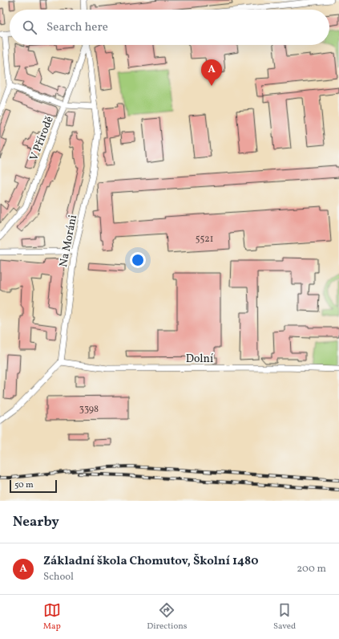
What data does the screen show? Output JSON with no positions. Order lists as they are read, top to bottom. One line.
{"streets":{"street":["V Přírodě","Na Moráni","Dolní"]},"crossings":[["Na Moráni","Dolní"]],"house_numbers":["5521","3398"],"scale_bar":"50 m","page":{"search":"Search here","pins":"A","scale":"50 m","heading":"Nearby","list":[{"mark":"A","name":"Základní škola Chomutov, Školní 1480","note":"School","value":"200 m"}],"nav":["Map","Directions","Saved"]}}
